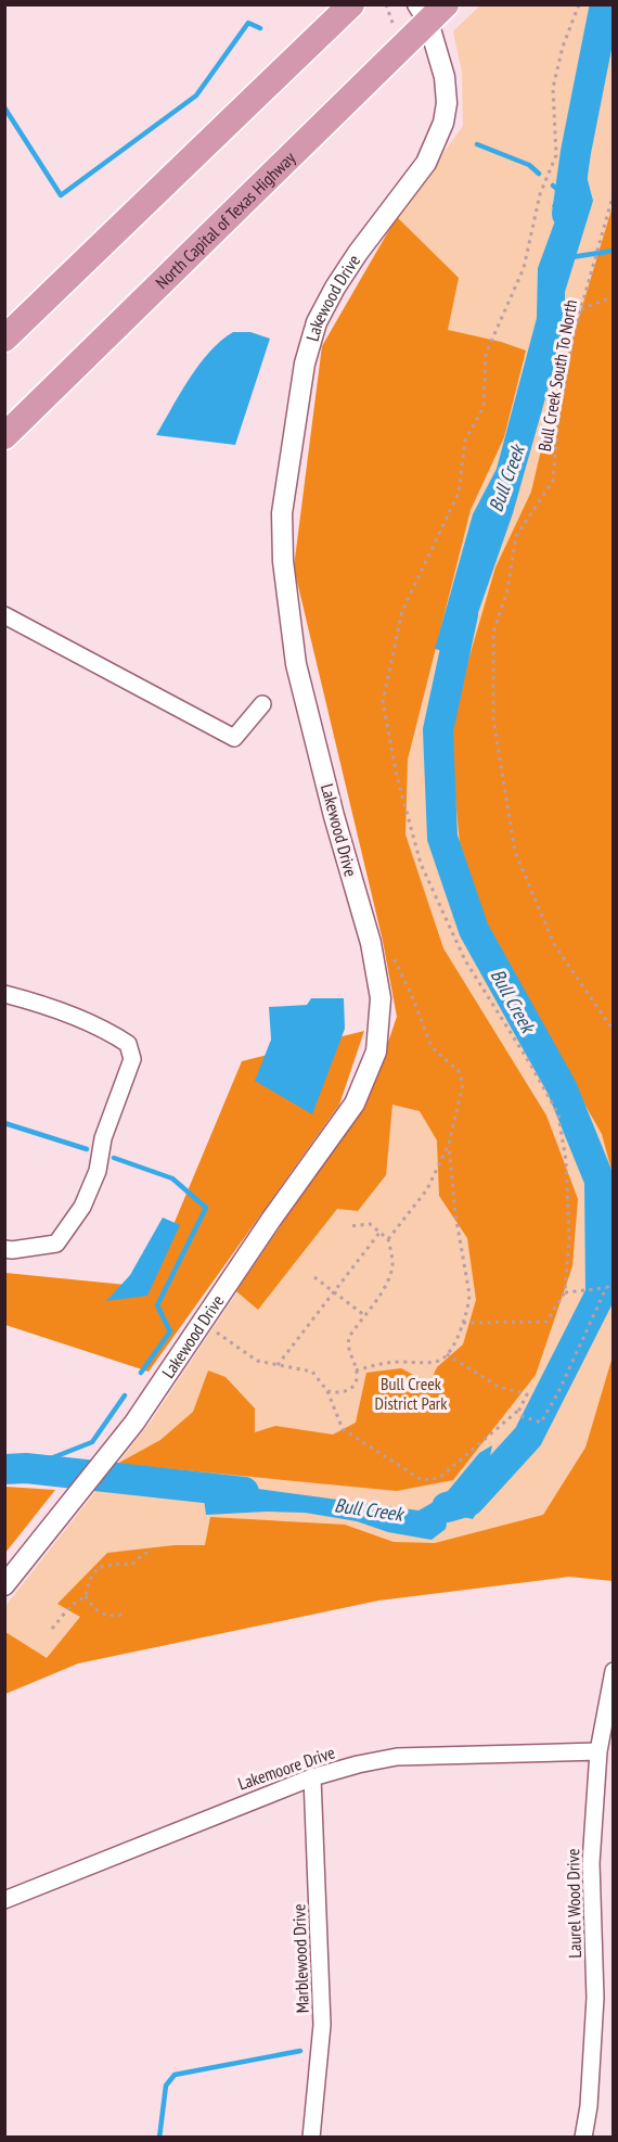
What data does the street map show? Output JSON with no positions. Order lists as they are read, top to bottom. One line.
{"streets":{"highway":["North Capital of Texas Highway"],"street":["Lakewood Drive","Lakemoore Drive","Laurel Wood Drive","Marblewood Drive"],"path":["Bull Creek South To North"]},"crossings":[["North Capital of Texas Highway","Lakewood Drive"],["Lakemoore Drive","Laurel Wood Drive"],["Lakemoore Drive","Marblewood Drive"]],"water":["Bull Creek"],"parks":["Bull Creek District Park"]}
